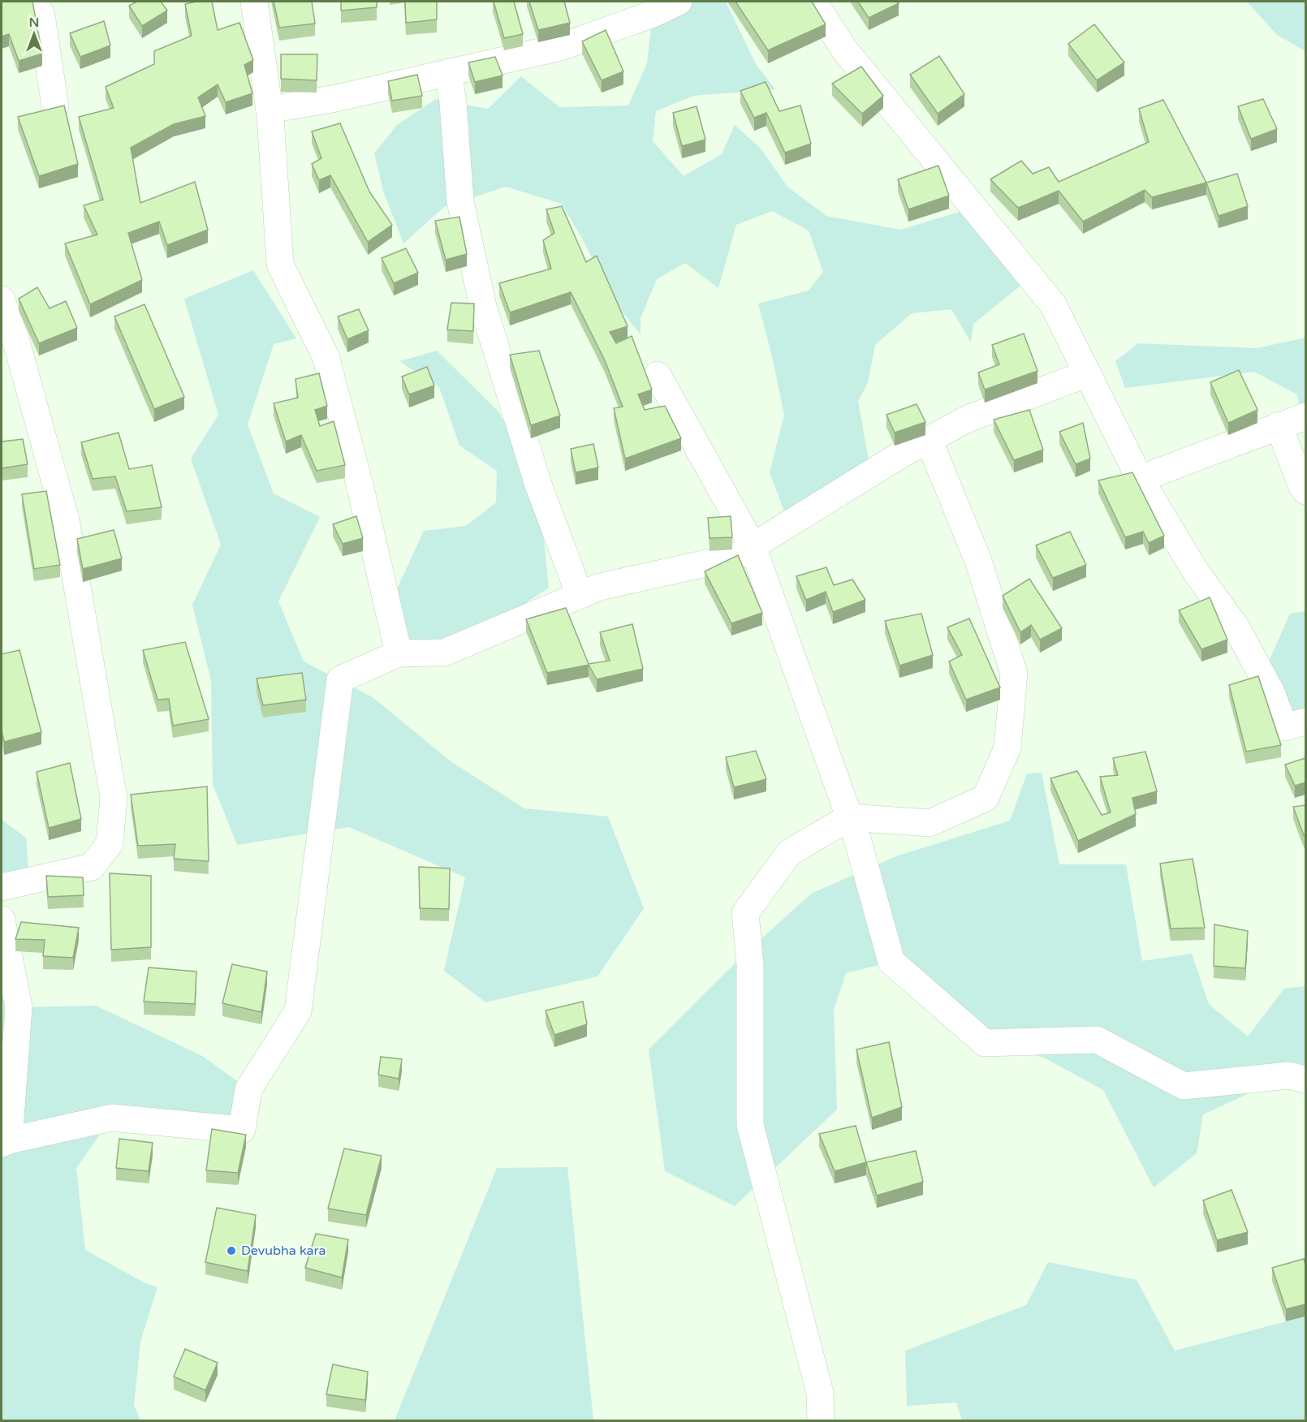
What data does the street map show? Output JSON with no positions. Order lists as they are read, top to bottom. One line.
{"places":["Devubha kara"],"north":"top"}
